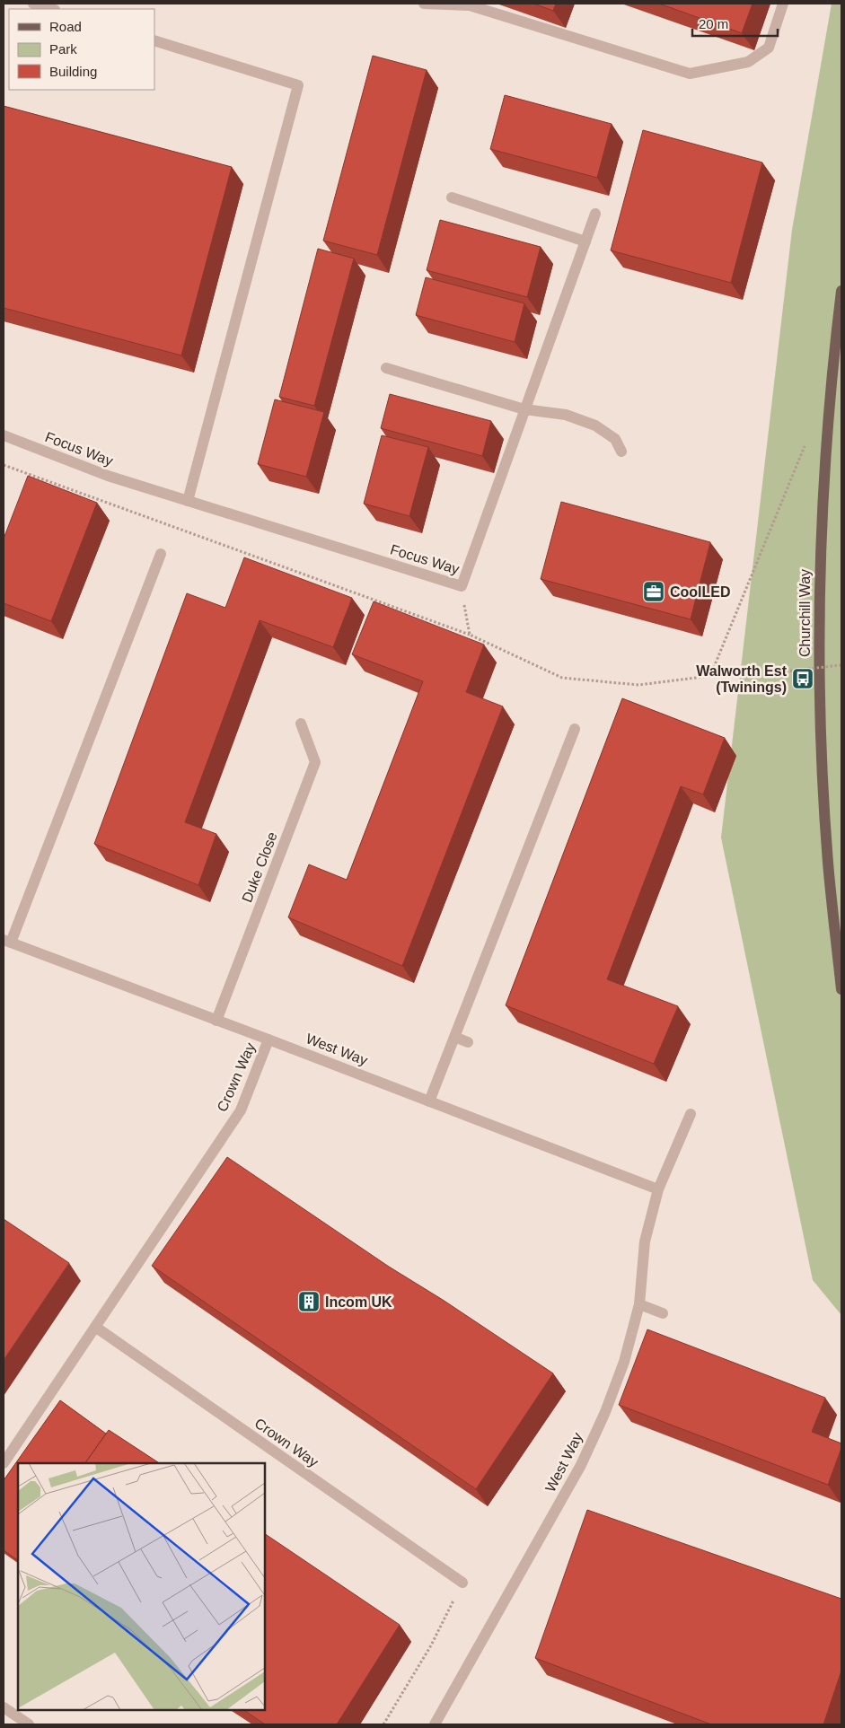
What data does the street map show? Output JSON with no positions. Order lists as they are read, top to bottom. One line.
{"streets":{"main road":["Churchill Way"],"street":["Focus Way","Duke Close","West Way","Crown Way"]},"crossings":[["Duke Close","West Way"],["West Way","Crown Way"]],"places":{"office":["CoolLED"],"bus stop":["Walworth Est (Twinings)"],"building":["Incom UK"]},"legend":["Road","Park","Building"],"scale_bar":"20 m"}
